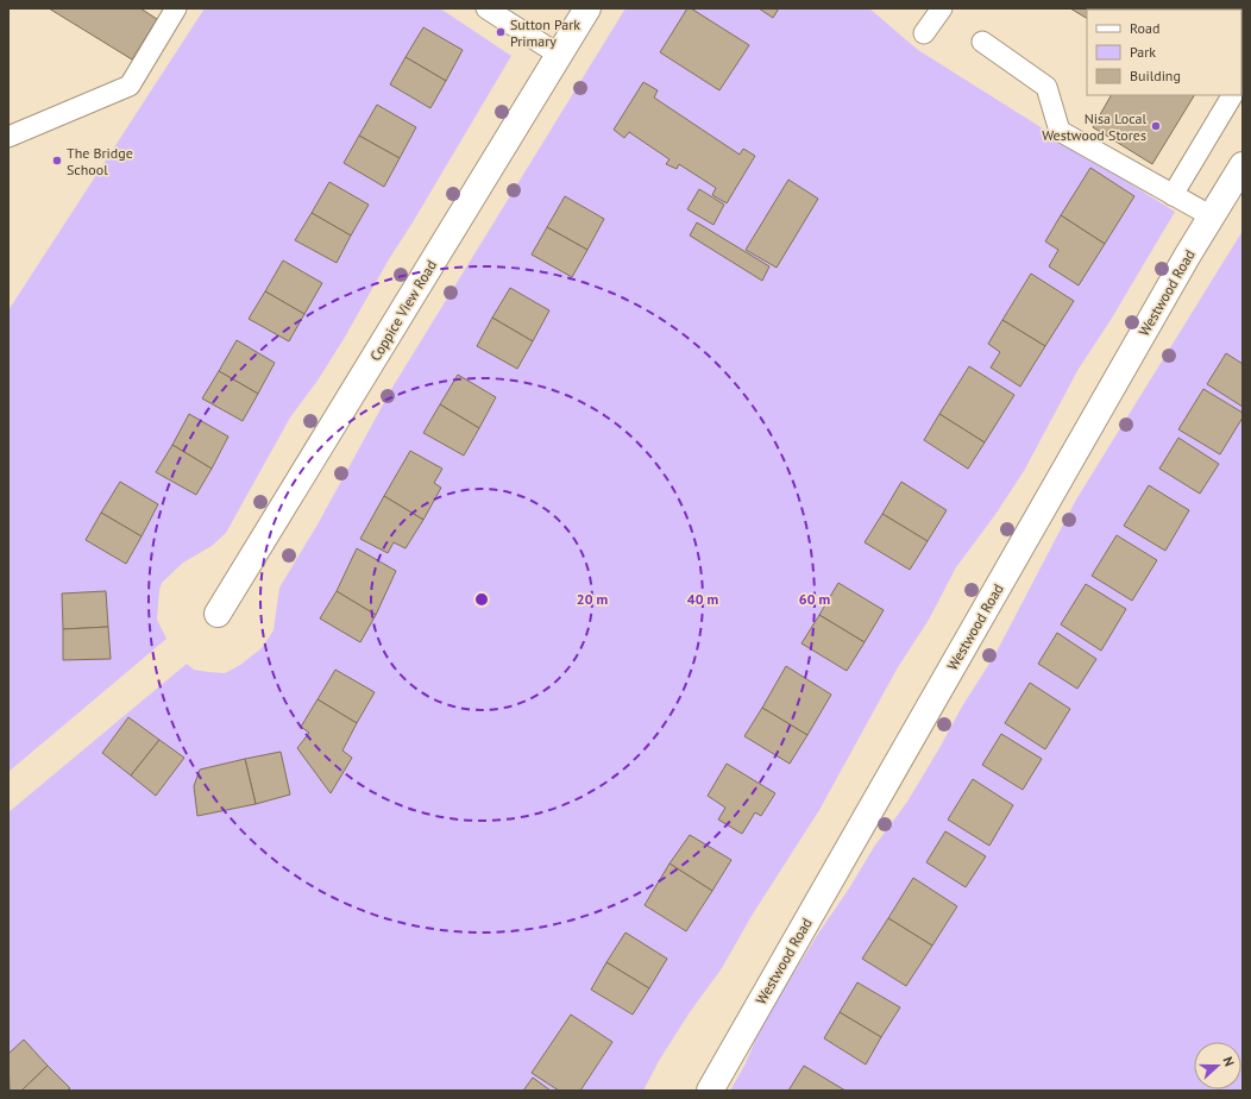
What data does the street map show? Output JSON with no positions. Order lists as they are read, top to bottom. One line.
{"streets":{"street":["Westwood Road","Coppice View Road"]},"places":["Sutton Park Primary","Nisa Local Westwood Stores","The Bridge School"],"legend":["Road","Park","Building"],"north":"right","rings":["20 m","40 m","60 m"]}
